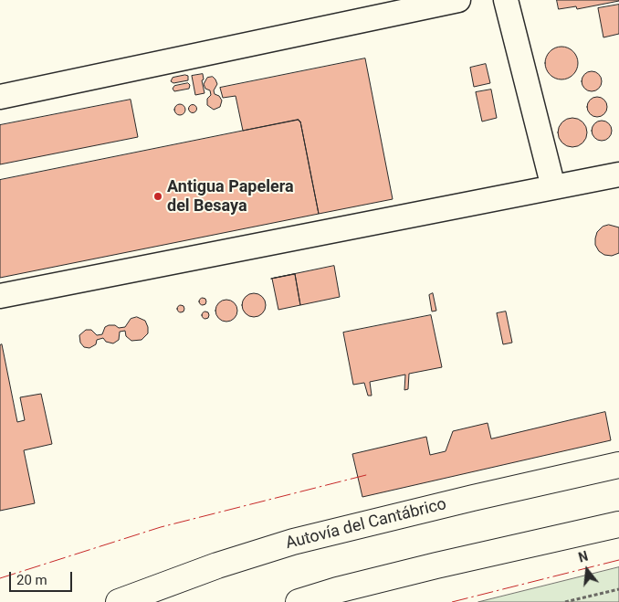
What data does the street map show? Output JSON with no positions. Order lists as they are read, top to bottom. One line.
{"streets":{"highway":["Autovía del Cantábrico"]},"places":["Antigua Papelera del Besaya"],"scale_bar":"20 m","north":"top"}
